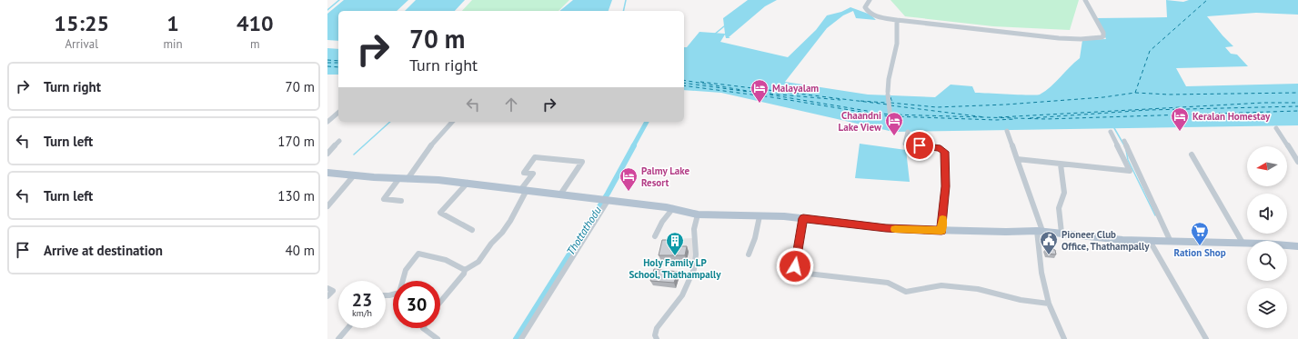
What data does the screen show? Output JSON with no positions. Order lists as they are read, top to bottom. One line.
{"water":["Thottathodu"],"places":{"hotel":["Malayalam","Keralan Homestay","Chaandni Lake View","Palmy Lake Resort"],"supermarket":["Ration Shop"],"public building":["Pioneer Club Office, Thathampally"],"building":["Holy Family LP School, Thathampally"]},"north":"left","page":{"eta":["15:25","Arrival","1","min","410","m"],"turn":["70 m","Turn right"],"list":[{"name":"Turn right","value":"70 m"},{"name":"Turn left","value":"170 m"},{"name":"Turn left","value":"130 m"},{"name":"Arrive at destination","value":"40 m"}],"speed":"23 km/h","limit":"30"}}
